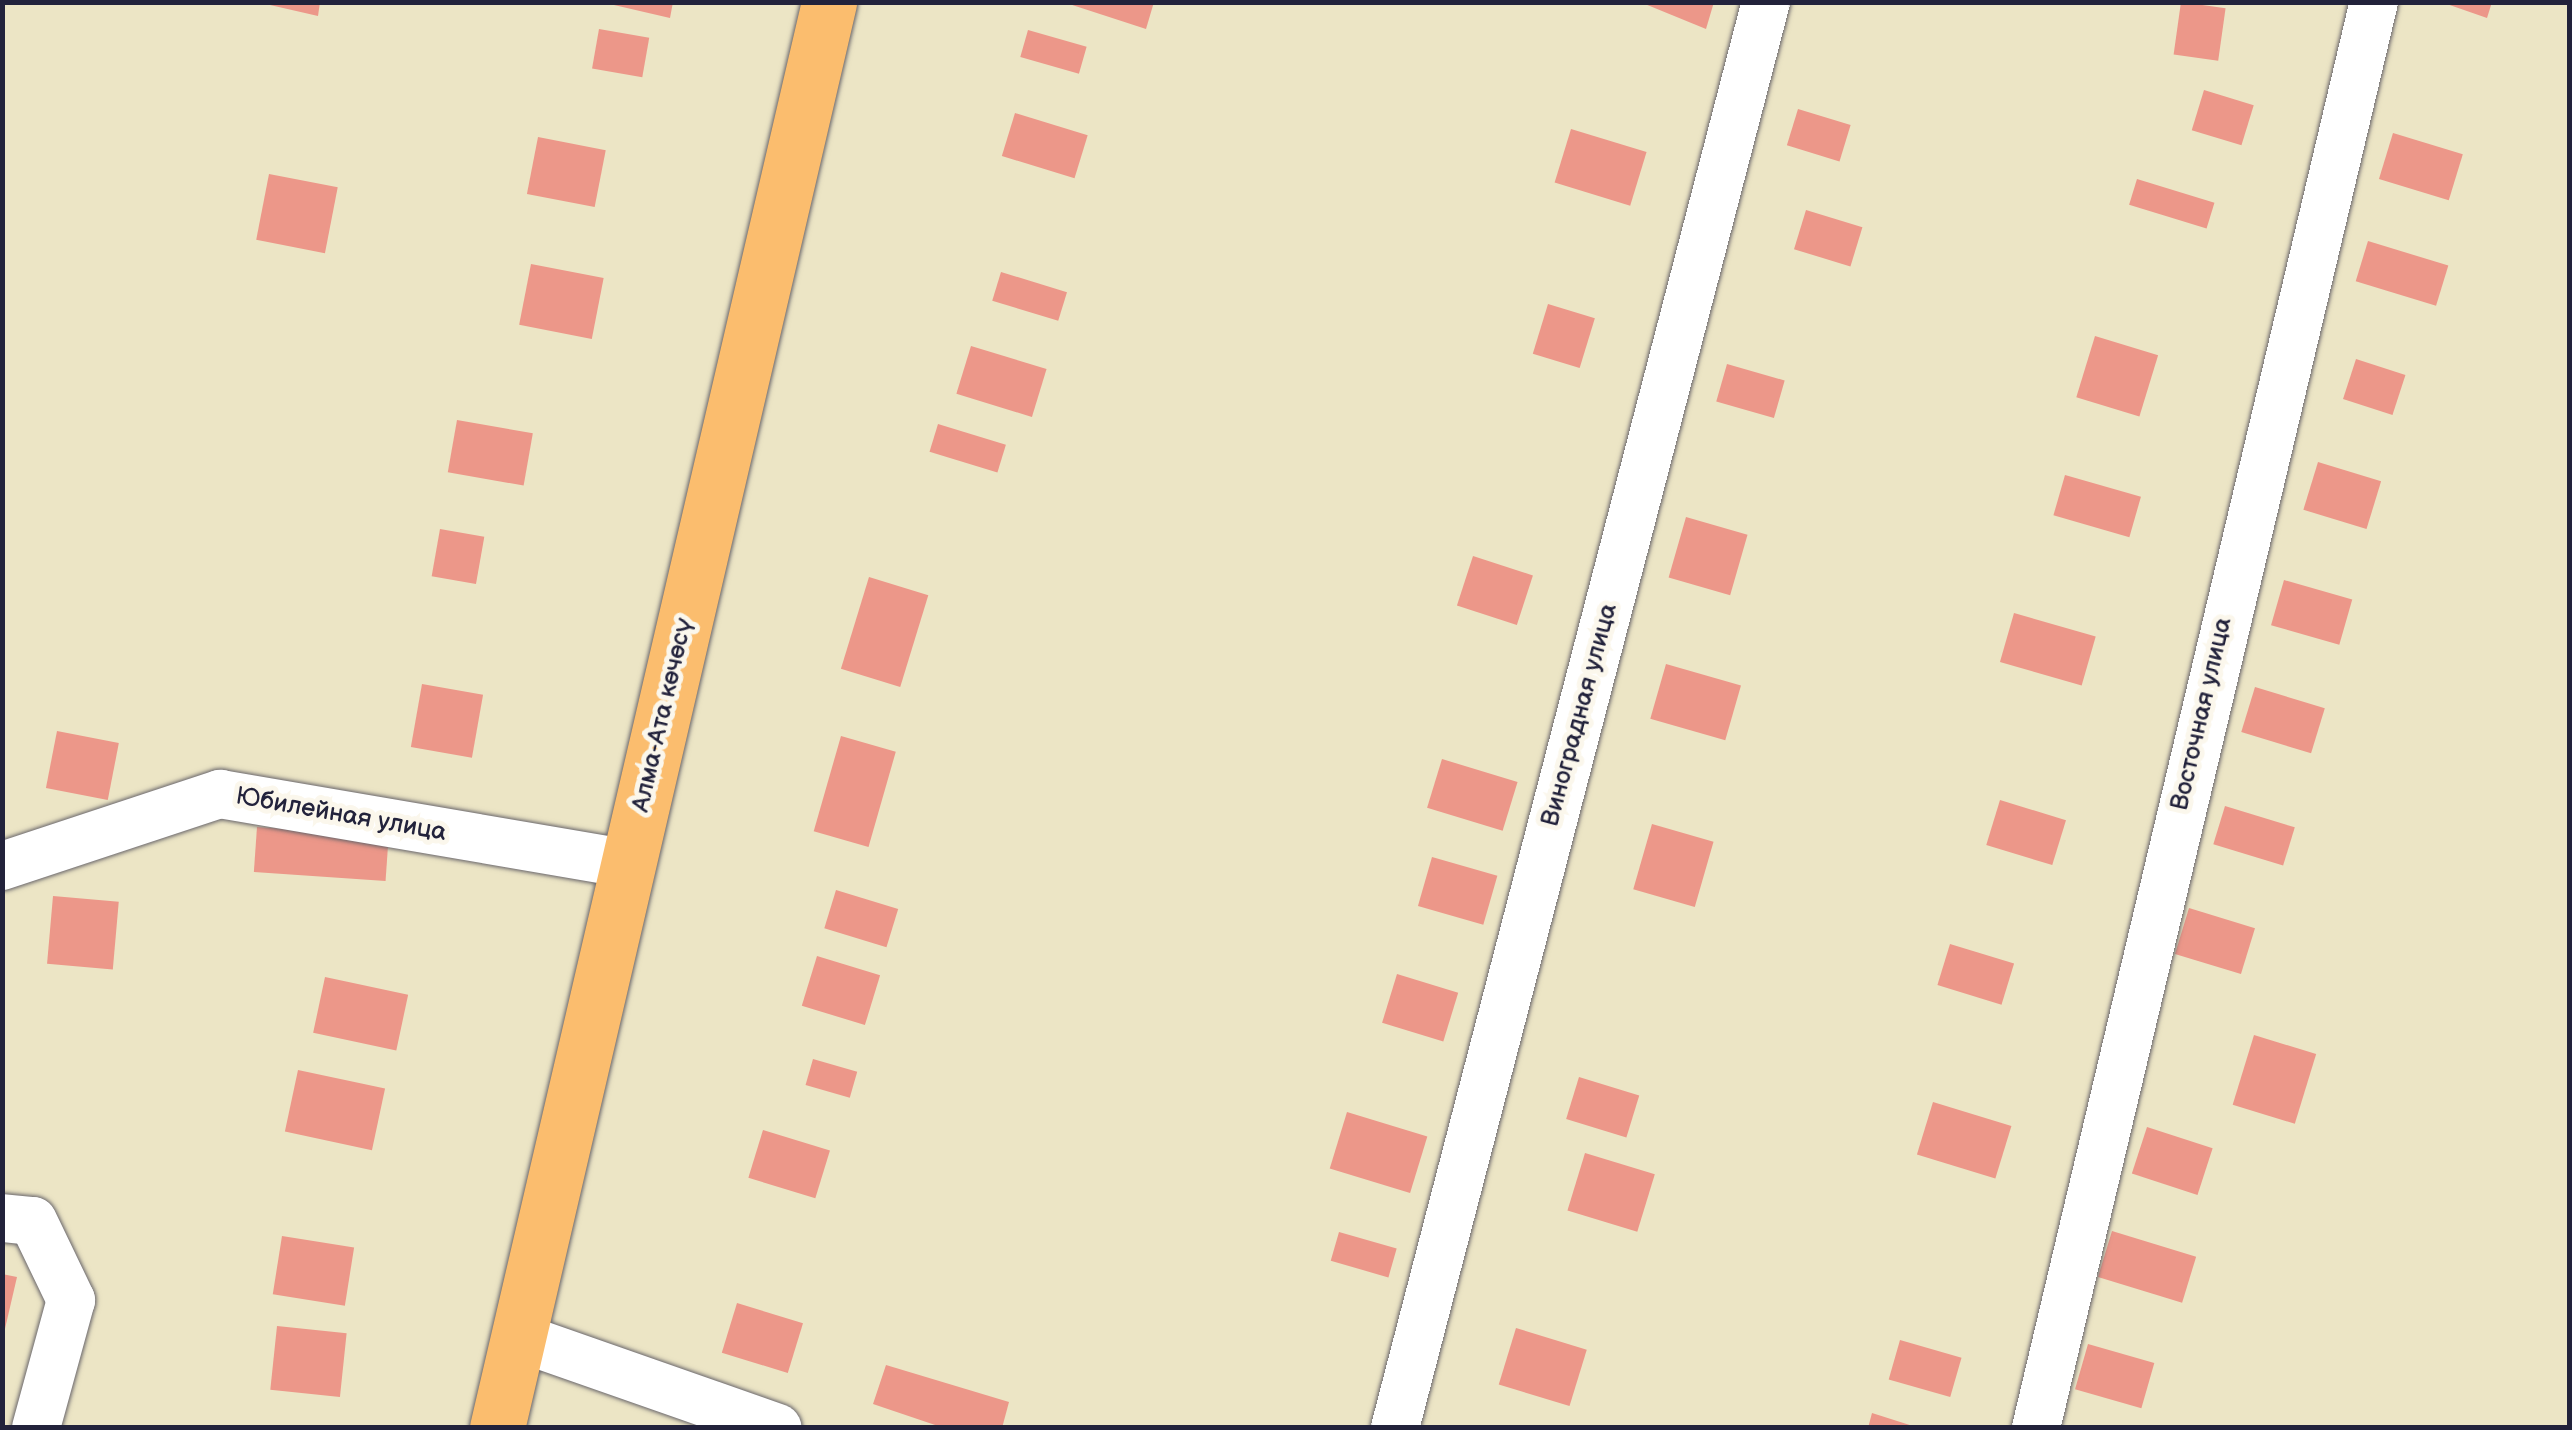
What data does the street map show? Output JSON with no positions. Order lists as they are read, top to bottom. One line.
{"streets":{"highway":["Алма-Ата көчөсү"],"street":["Восточная улица","Виноградная улица","Юбилейная улица"]},"crossings":[["Алма-Ата көчөсү","Юбилейная улица"]]}
